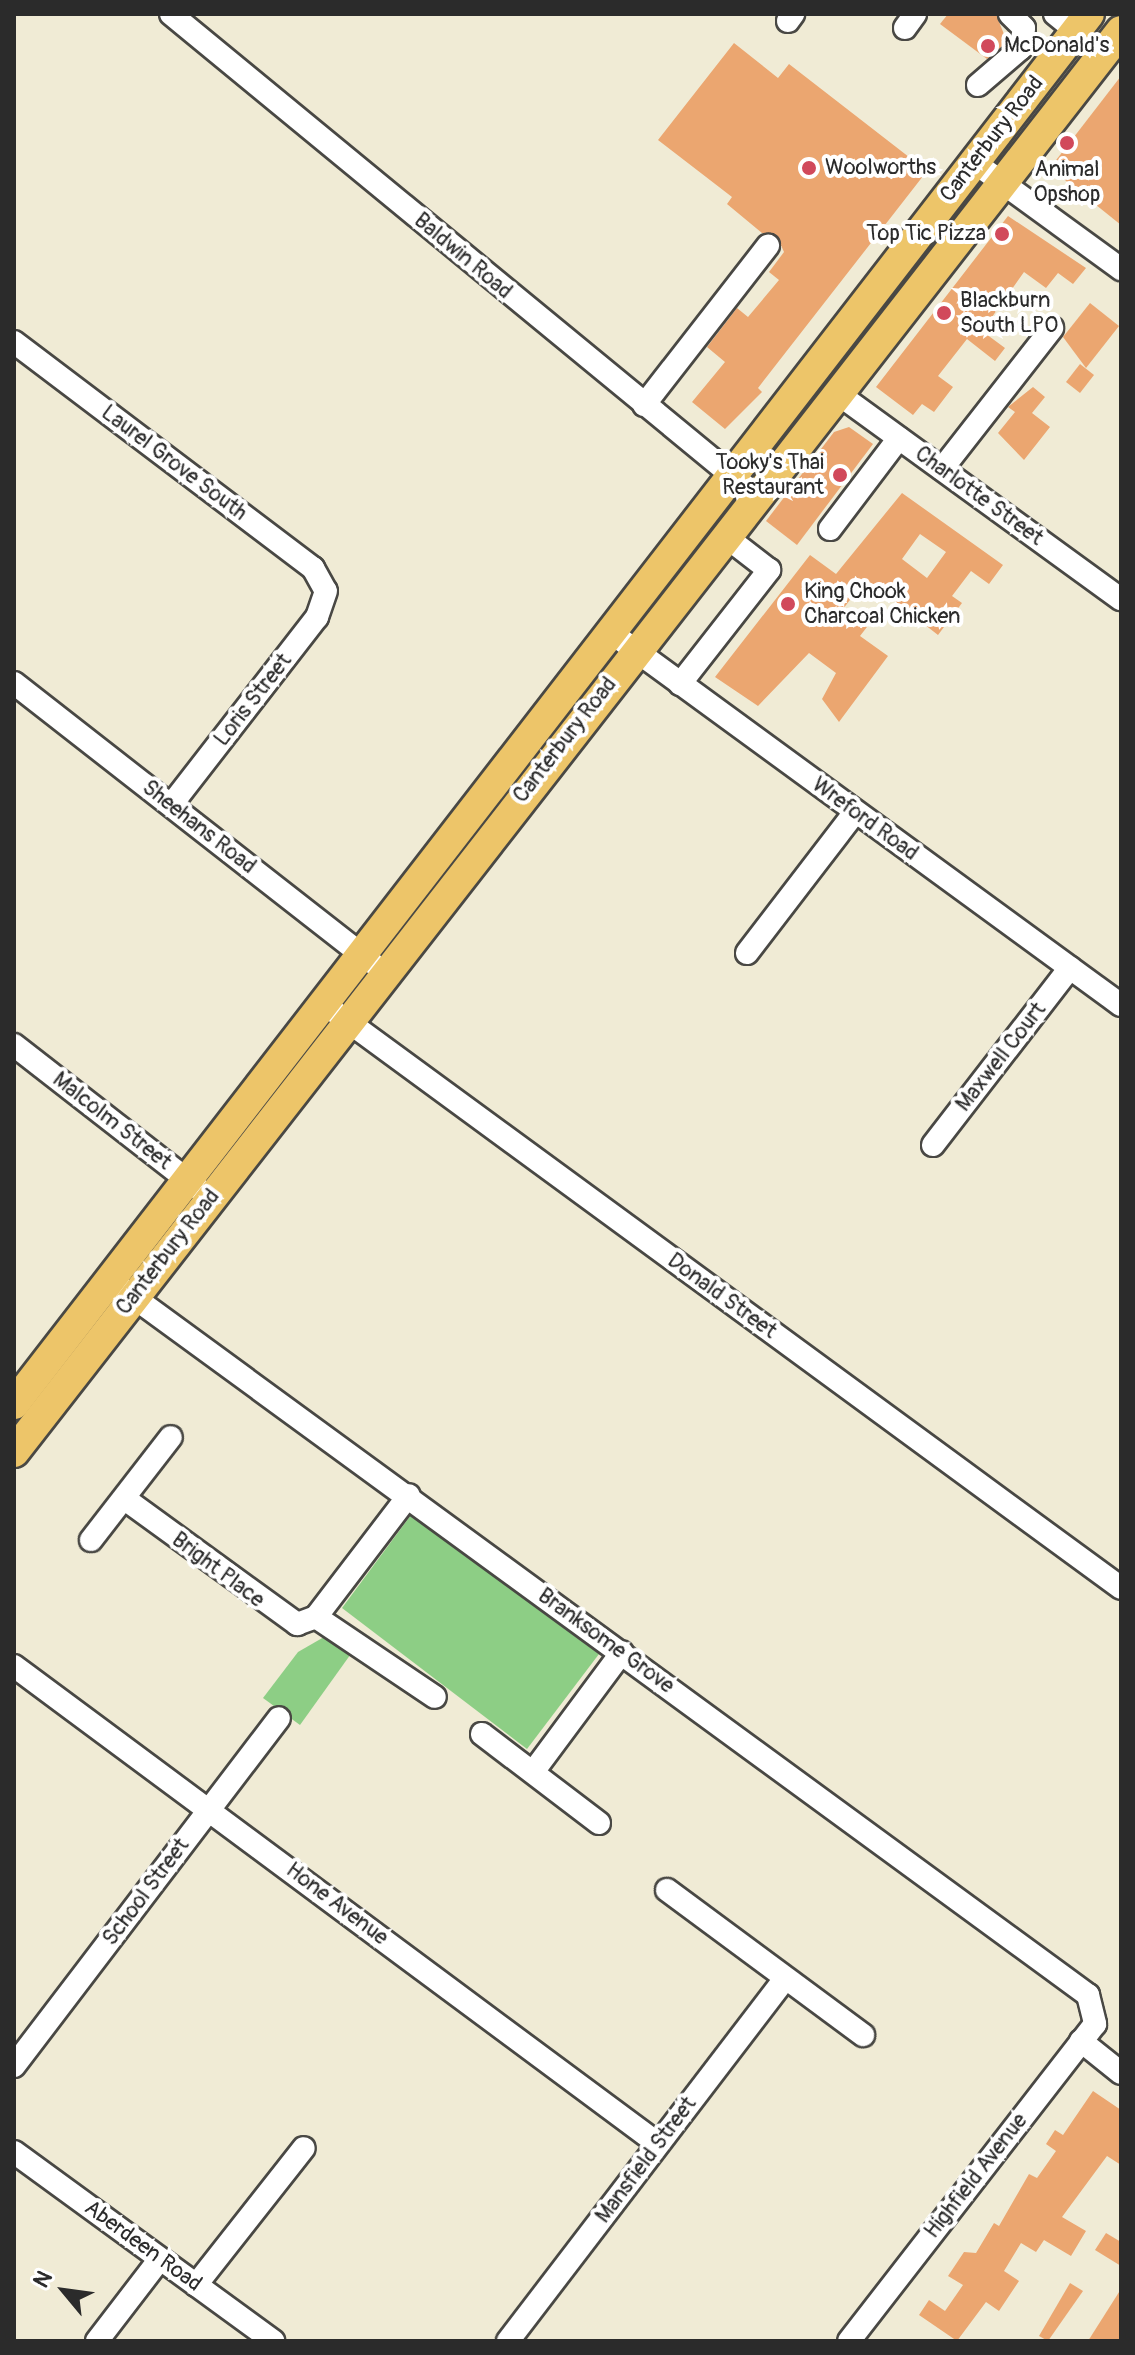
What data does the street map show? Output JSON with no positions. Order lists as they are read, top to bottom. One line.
{"streets":{"main road":["Canterbury Road"],"street":["Baldwin Road","Laurel Grove South","Charlotte Street","Loris Street","Wreford Road","Sheehans Road","Maxwell Court","Malcolm Street","Donald Street","Bright Place","Branksome Grove","School Street","Hone Avenue","Mansfield Street","Highfield Avenue","Aberdeen Road"]},"crossings":[["Canterbury Road","Baldwin Road"],["Canterbury Road","Charlotte Street"],["Canterbury Road","Wreford Road"],["Canterbury Road","Sheehans Road"],["Canterbury Road","Malcolm Street"],["Canterbury Road","Donald Street"],["Canterbury Road","Branksome Grove"],["Laurel Grove South","Loris Street"],["Loris Street","Sheehans Road"],["Wreford Road","Maxwell Court"],["Branksome Grove","Highfield Avenue"],["School Street","Hone Avenue"],["Hone Avenue","Mansfield Street"]],"places":["McDonald's","Animal Opshop","Woolworths","Top Tic Pizza","Blackburn South LPO","Tooky's Thai Restaurant","King Chook Charcoal Chicken"],"north":"top left"}
